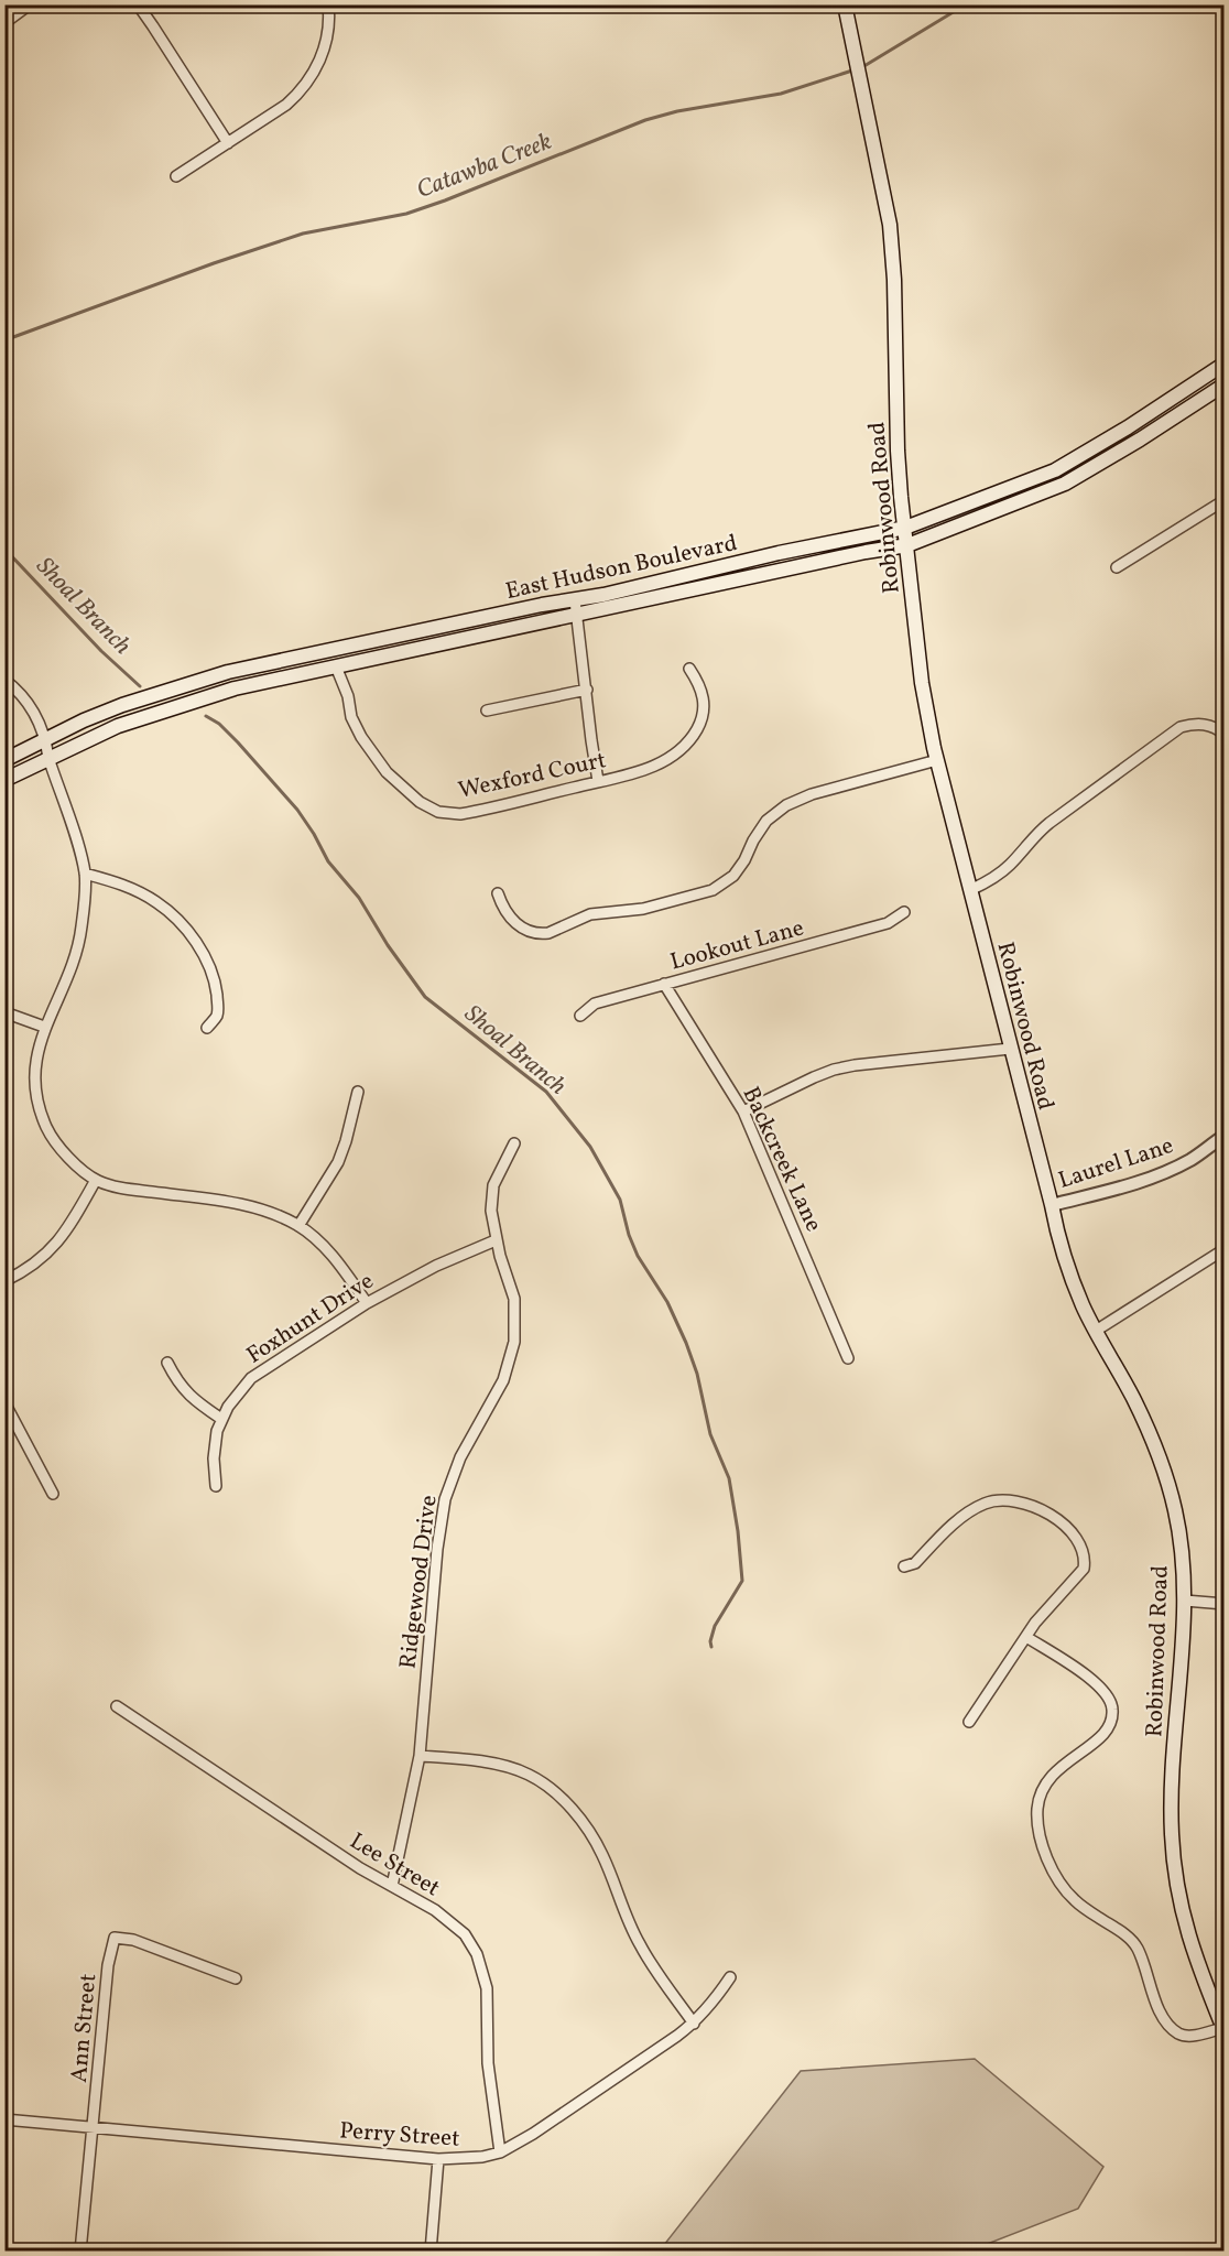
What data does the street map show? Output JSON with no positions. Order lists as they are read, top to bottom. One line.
{"streets":{"main road":["Robinwood Road","East Hudson Boulevard"],"street":["Wexford Court","Lookout Lane","Backcreek Lane","Laurel Lane","Foxhunt Drive","Ridgewood Drive","Lee Street","Ann Street","Perry Street"]},"crossings":[["Robinwood Road","East Hudson Boulevard"],["Robinwood Road","Laurel Lane"],["East Hudson Boulevard","Wexford Court"],["Lookout Lane","Backcreek Lane"],["Foxhunt Drive","Ridgewood Drive"],["Ridgewood Drive","Lee Street"],["Lee Street","Perry Street"],["Ann Street","Perry Street"]],"water":["Catawba Creek","Shoal Branch"]}
